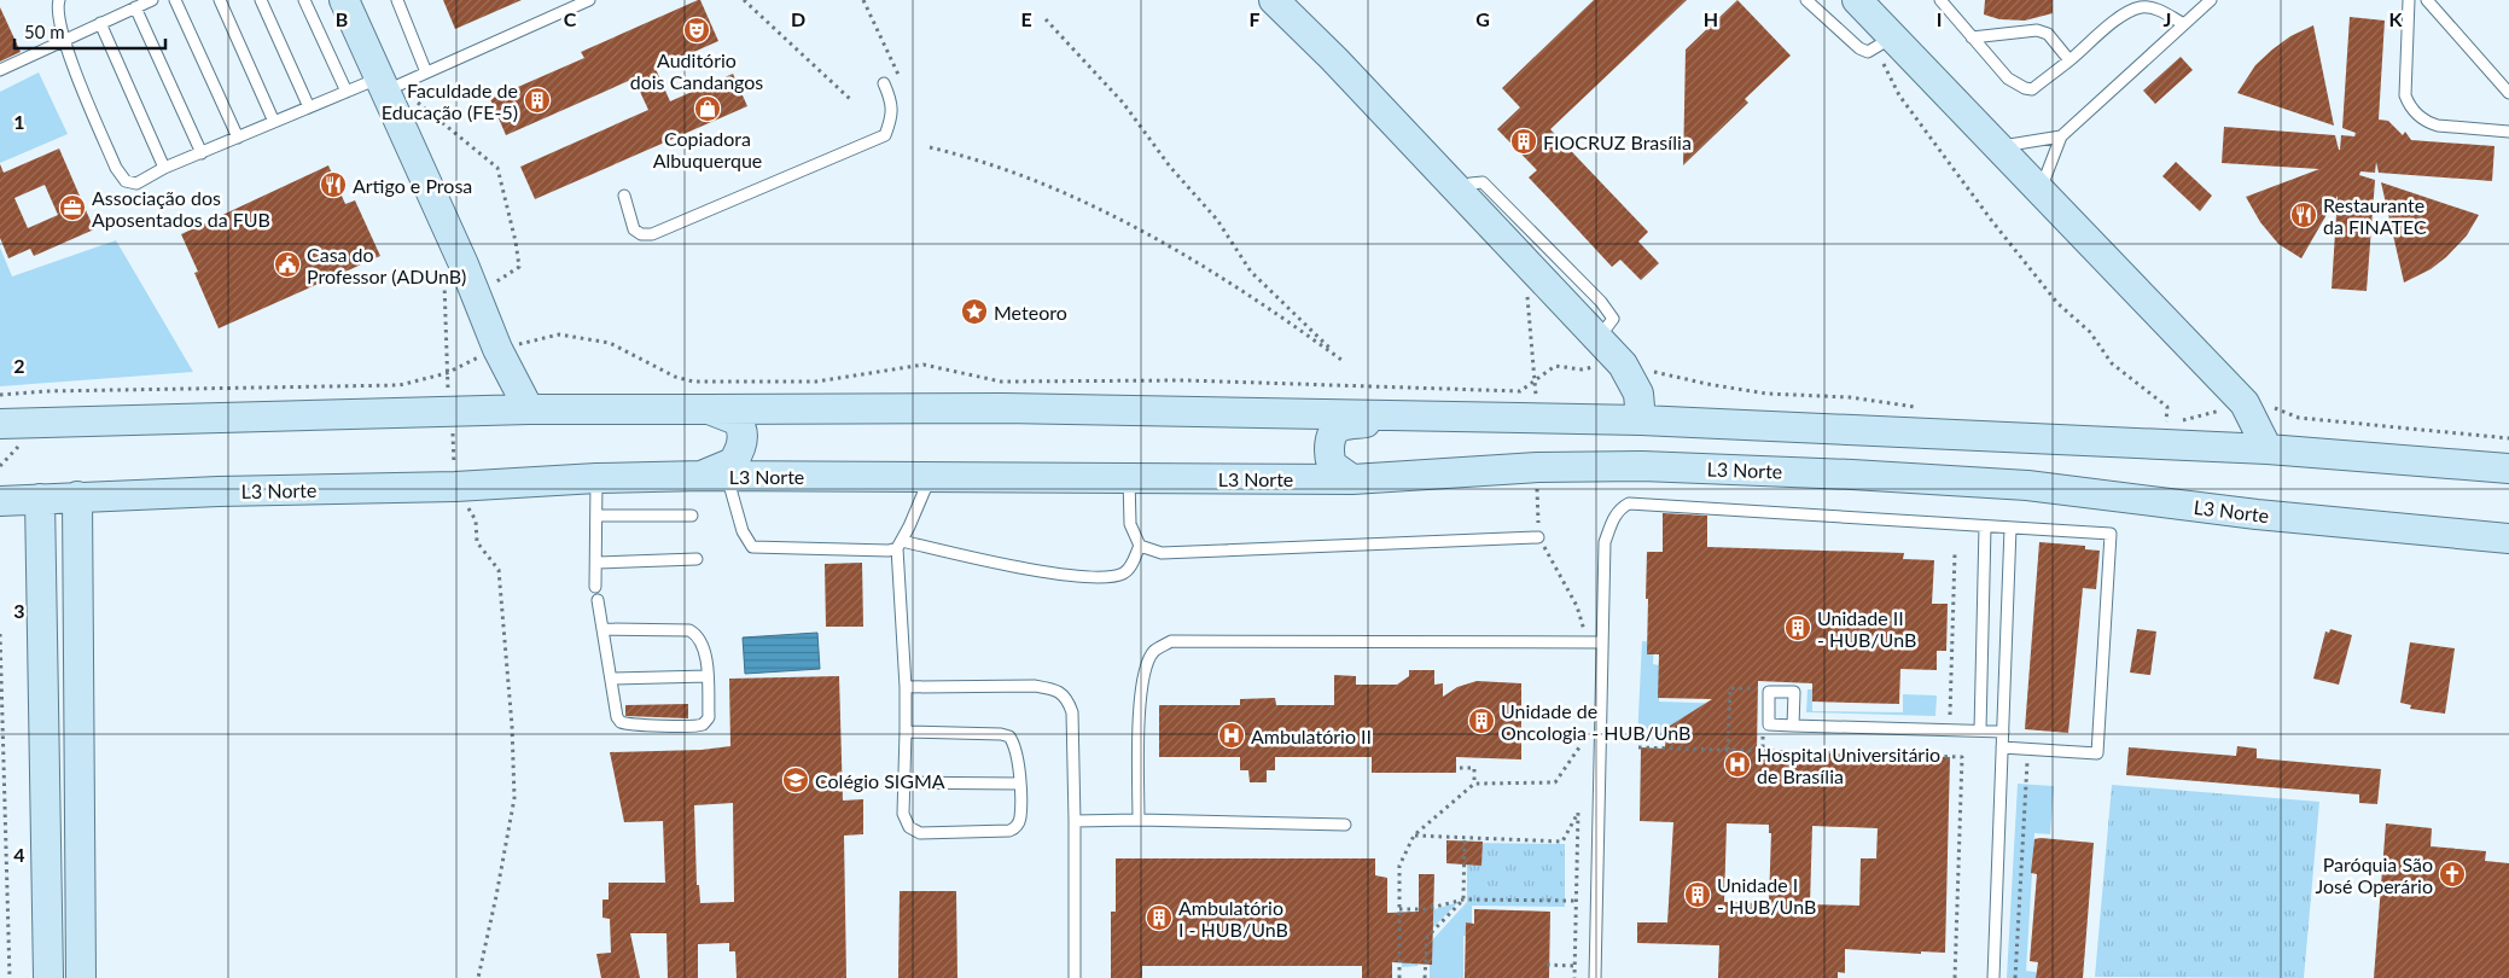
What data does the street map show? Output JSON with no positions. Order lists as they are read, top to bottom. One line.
{"streets":{"main road":["L3 Norte"]},"places":{"theatre":["Auditório dois Candangos"],"building":["Faculdade de Educação (FE-5)","FIOCRUZ Brasília","Unidade II - HUB/UnB","Unidade de Oncologia - HUB/UnB","Unidade I - HUB/UnB","Ambulatório I - HUB/UnB"],"shop":["Copiadora Albuquerque"],"restaurant":["Artigo e Prosa","Restaurante da FINATEC"],"office":["Associação dos Aposentados da FUB"],"public building":["Casa do Professor (ADUnB)"],"place":["Meteoro"],"hospital":["Ambulatório II","Hospital Universitário de Brasília"],"school or university":["Colégio SIGMA"],"church":["Paróquia São José Operário"]},"scale_bar":"50 m","grid":{"columns":["B","C","D","E","F","G","H","I","J","K"],"rows":["1","2","3","4"]}}
